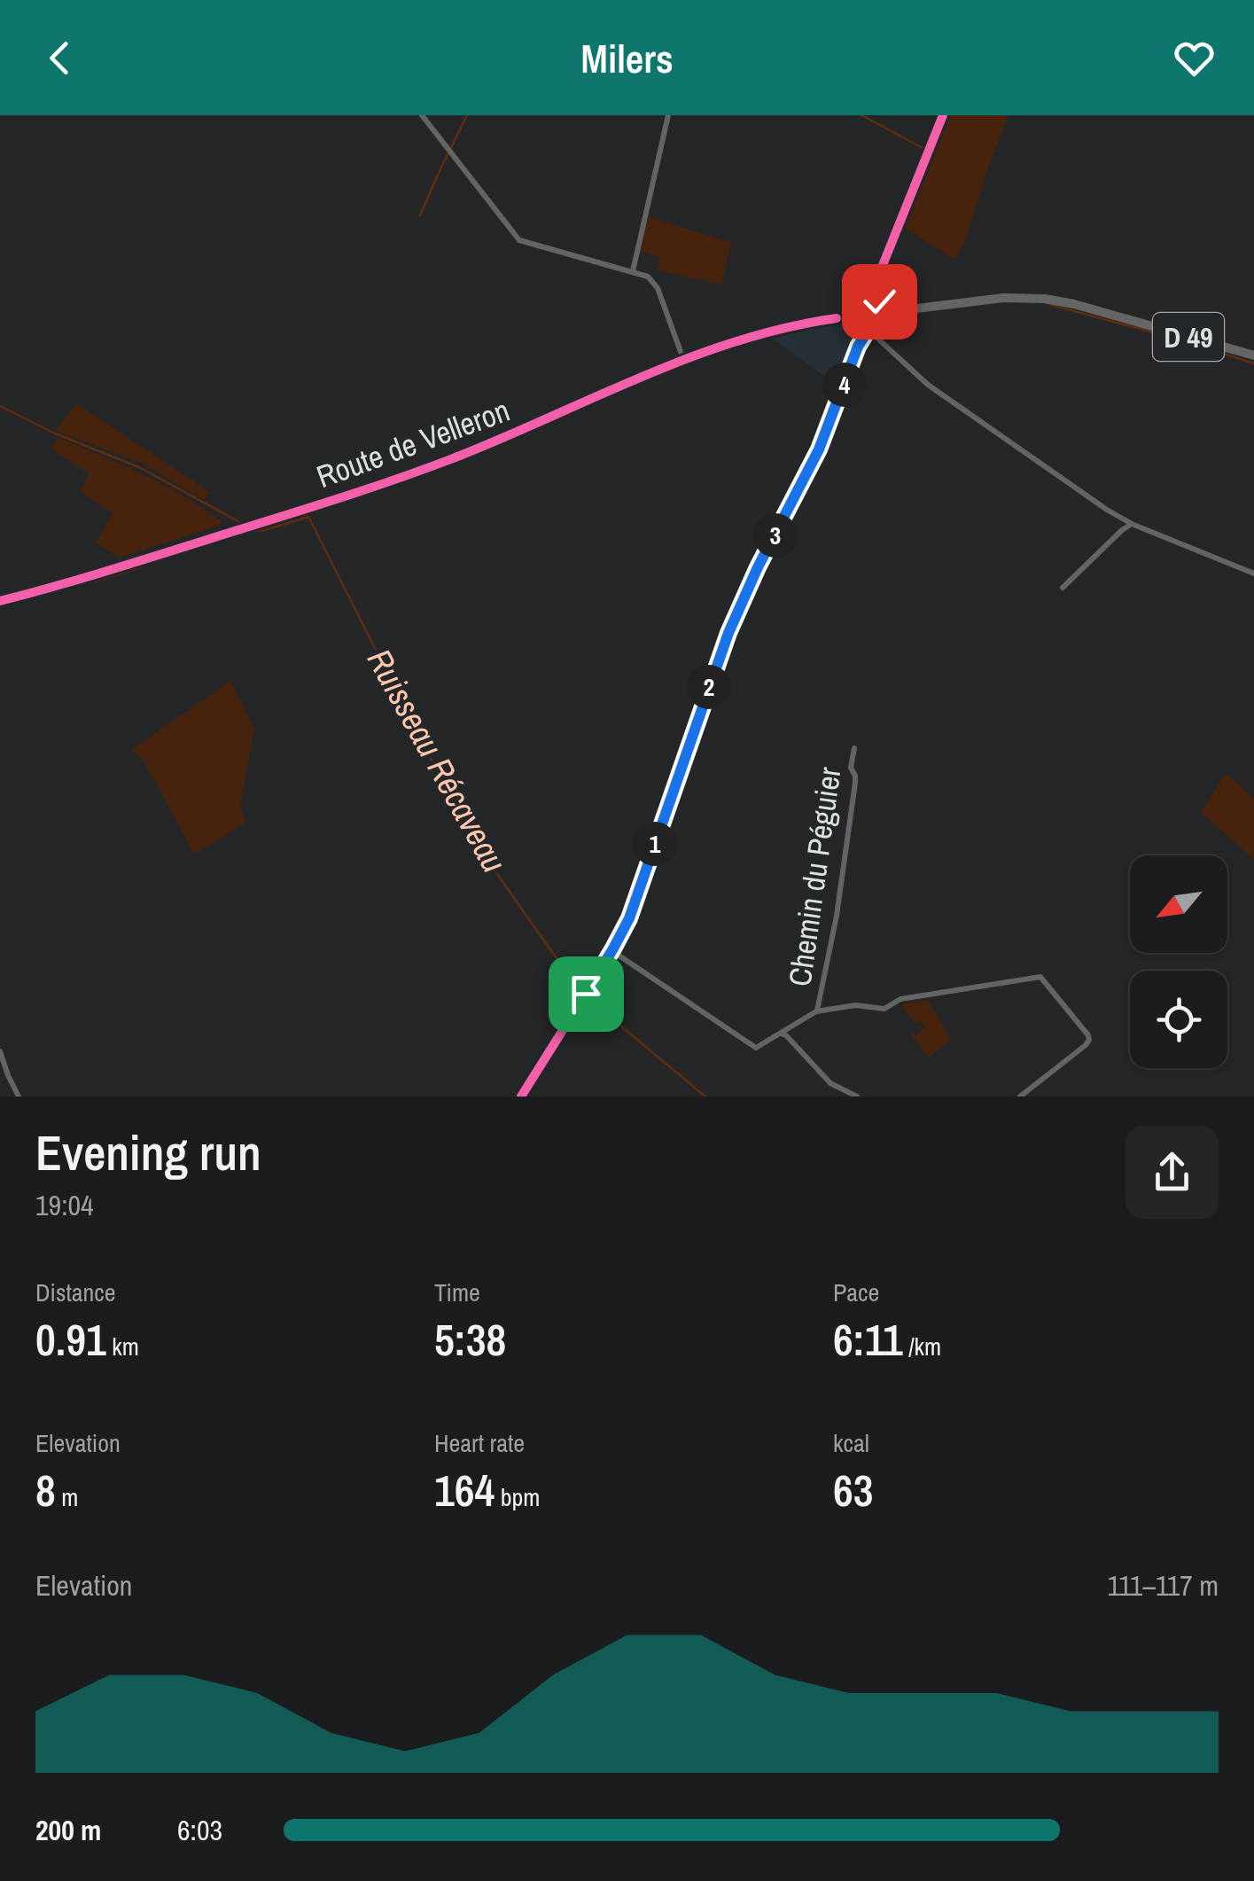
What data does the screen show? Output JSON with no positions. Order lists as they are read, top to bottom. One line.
{"streets":{"main road":["D 49","Route de Velleron"],"street":["Chemin du Péguier"]},"crossings":[["D 49","Route de Velleron"]],"water":["Ruisseau Récaveau"],"north":"bottom left","page":{"header":"Milers","pins":["4","3","2","1"],"heading":["Evening run","19:04"],"stats":[["Distance","0.91 km"],["Time","5:38"],["Pace","6:11 /km"],["Elevation","8 m"],["Heart rate","164 bpm"],["kcal","63"]],"chart":["Elevation","111–117 m"],"list":[{"name":"200 m","note":"6:03"}]}}
